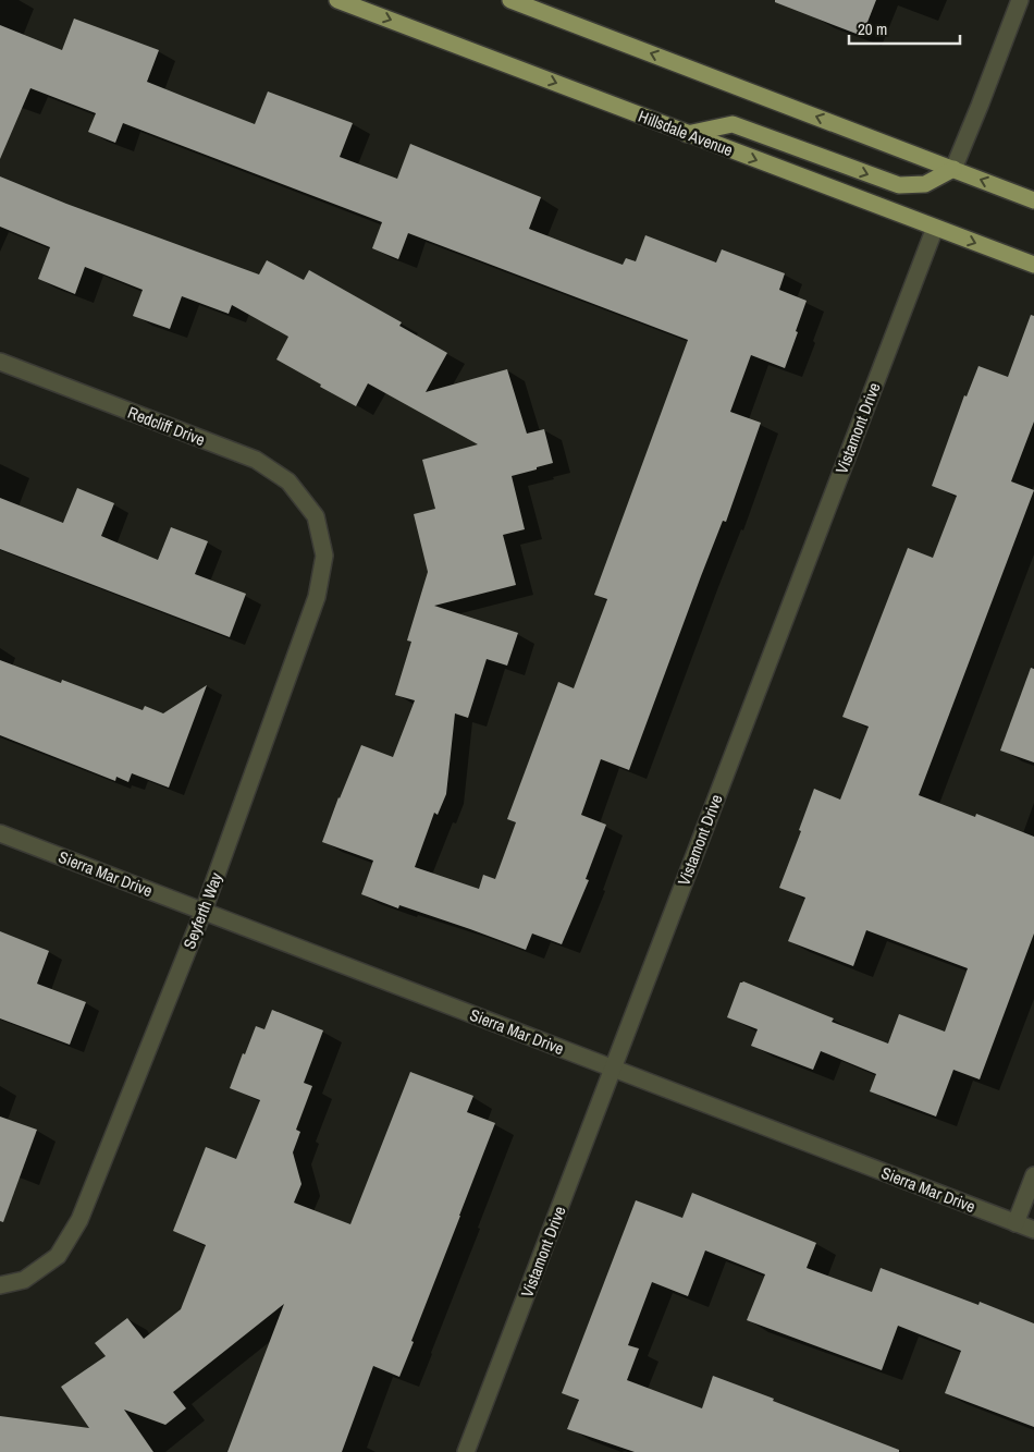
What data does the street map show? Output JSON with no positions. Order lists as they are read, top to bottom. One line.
{"streets":{"highway":["Hillsdale Avenue"],"street":["Redcliff Drive","Vistamont Drive","Sierra Mar Drive","Seyferth Way"]},"crossings":[["Hillsdale Avenue","Vistamont Drive"],["Redcliff Drive","Seyferth Way"],["Vistamont Drive","Sierra Mar Drive"],["Sierra Mar Drive","Seyferth Way"]],"scale_bar":"20 m"}
